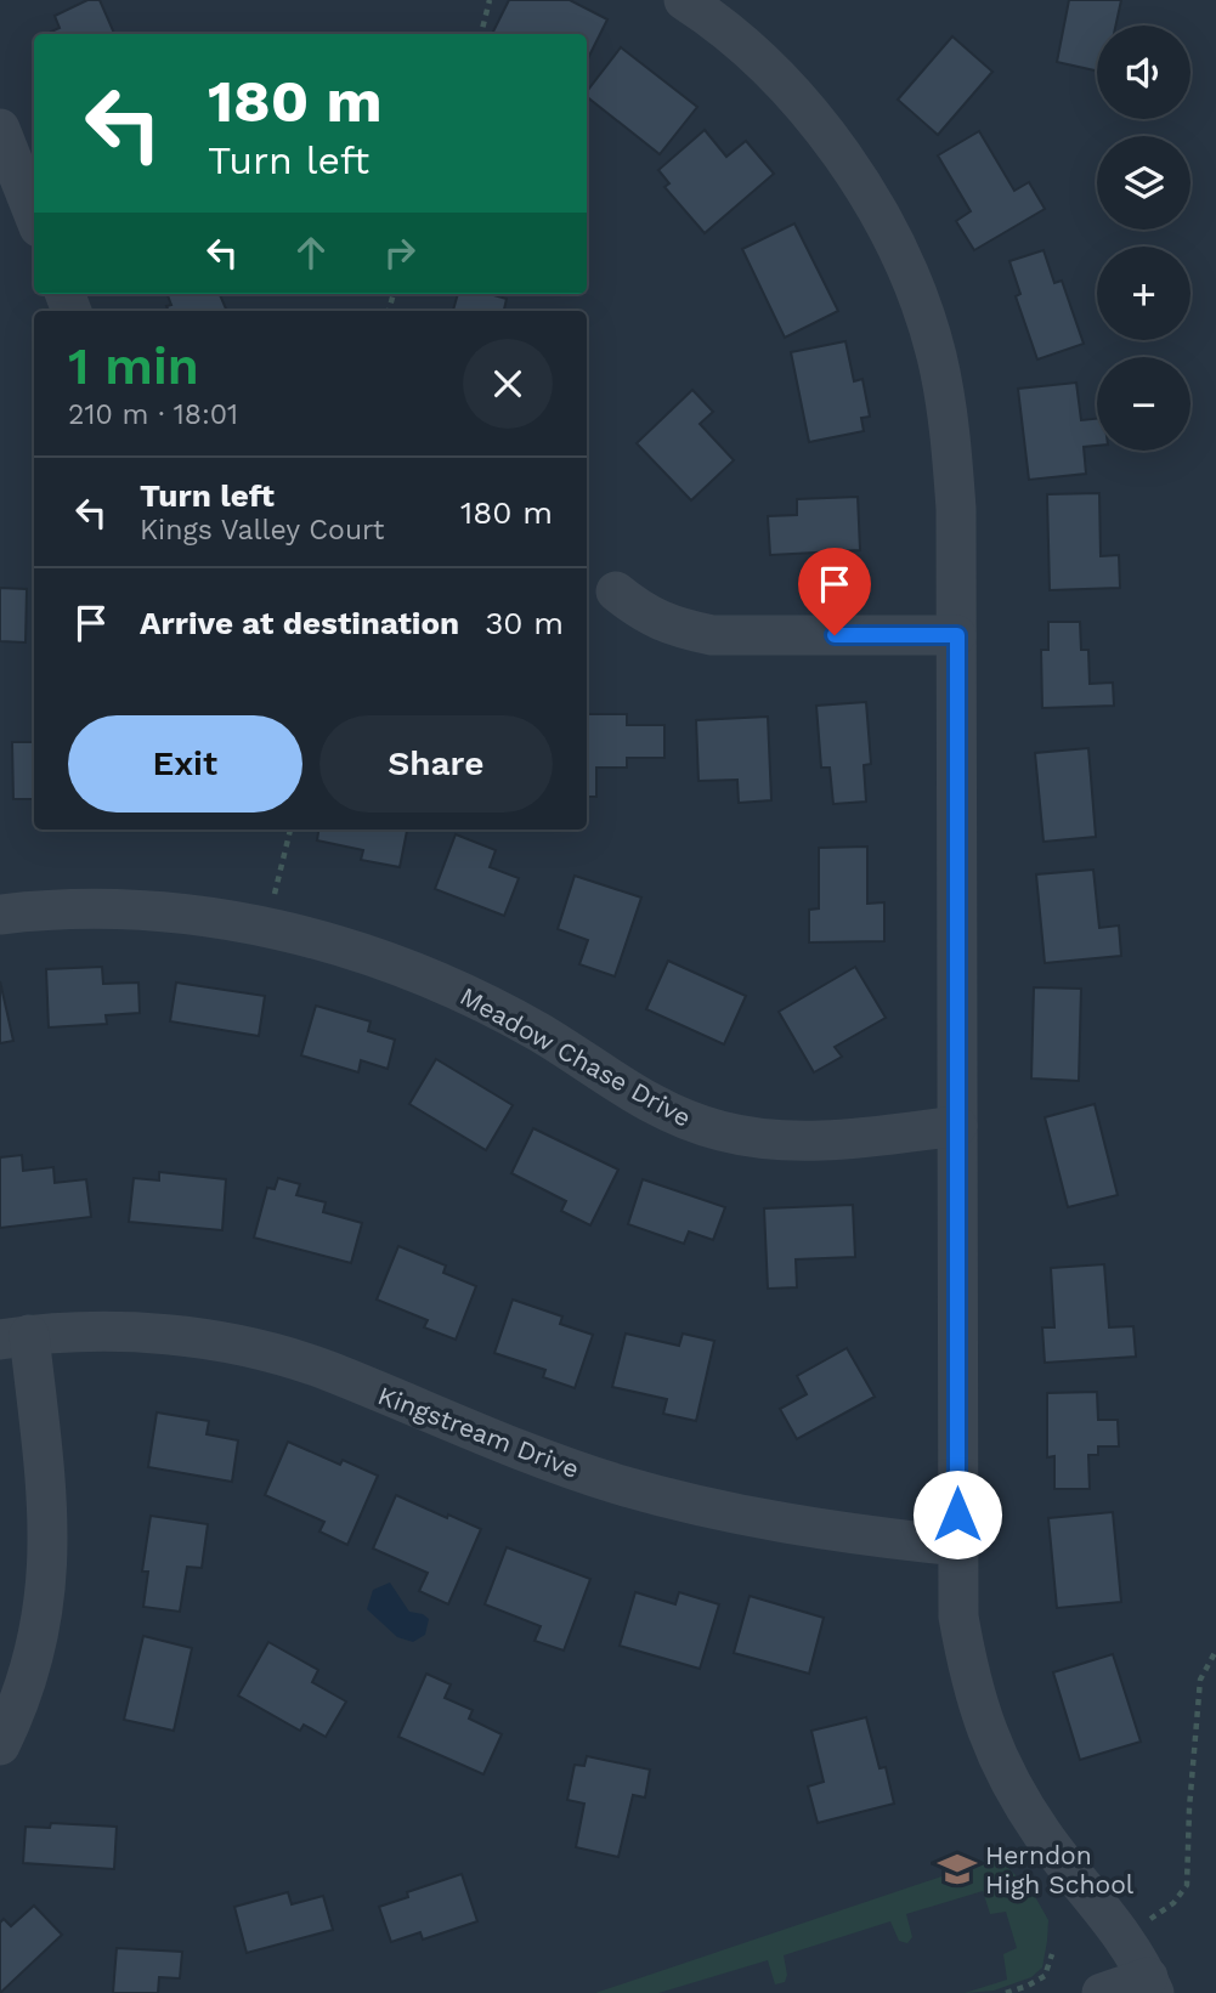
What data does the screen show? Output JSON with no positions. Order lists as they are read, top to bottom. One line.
{"streets":{"street":["Meadow Chase Drive","Kingstream Drive"]},"places":{"school or university":["Herndon High School"]},"page":{"map_buttons":["+","−"],"turn":["180 m","Turn left"],"heading":["1 min","210 m · 18:01"],"list":[{"name":"Turn left","note":"Kings Valley Court","value":"180 m"},{"name":"Arrive at destination","value":"30 m"}],"buttons":["Exit","Share"]}}
